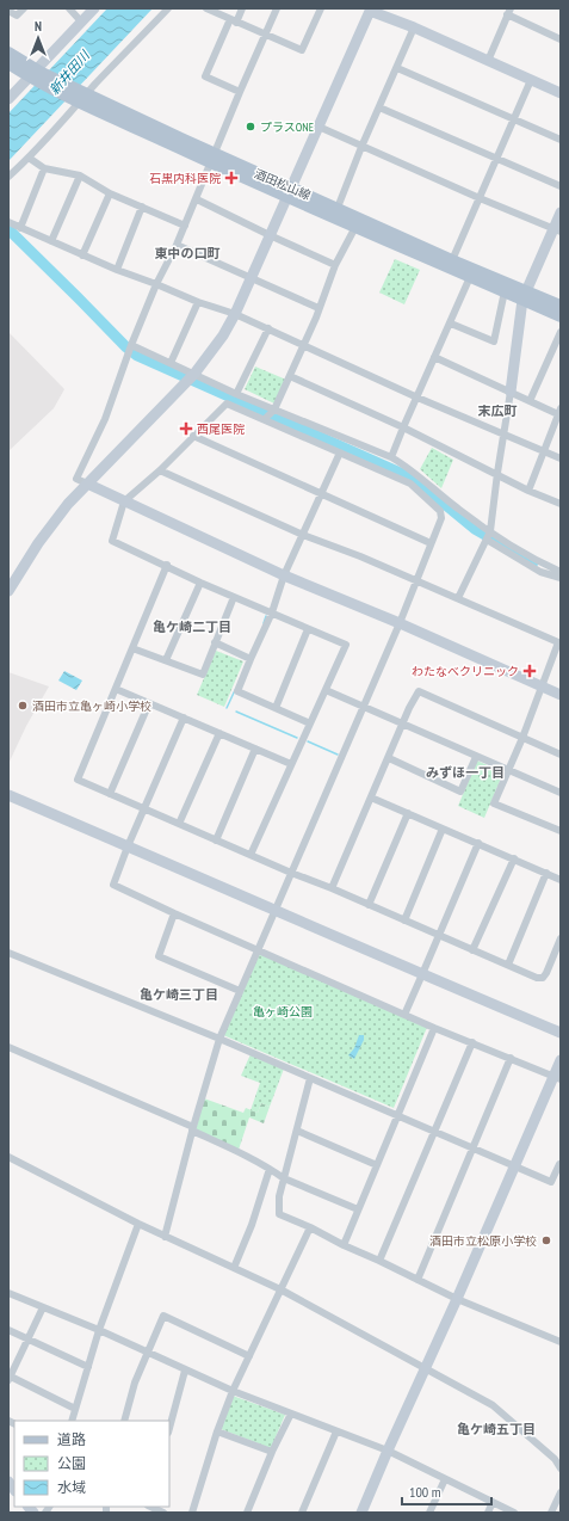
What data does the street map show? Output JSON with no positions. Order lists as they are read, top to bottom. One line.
{"streets":{"main road":["酒田松山線"]},"districts":["東中の口町","末広町","亀ケ崎二丁目","みずほ一丁目","亀ケ崎三丁目","亀ケ崎五丁目"],"water":["新井田川"],"parks":["亀ヶ崎公園"],"places":{"other":["プラスONE","酒田市立亀ヶ崎小学校","酒田市立松原小学校"],"health":["石黒内科医院","西尾医院","わたなべクリニック"]},"legend":["道路","公園","水域"],"scale_bar":"100 m","north":"top"}
